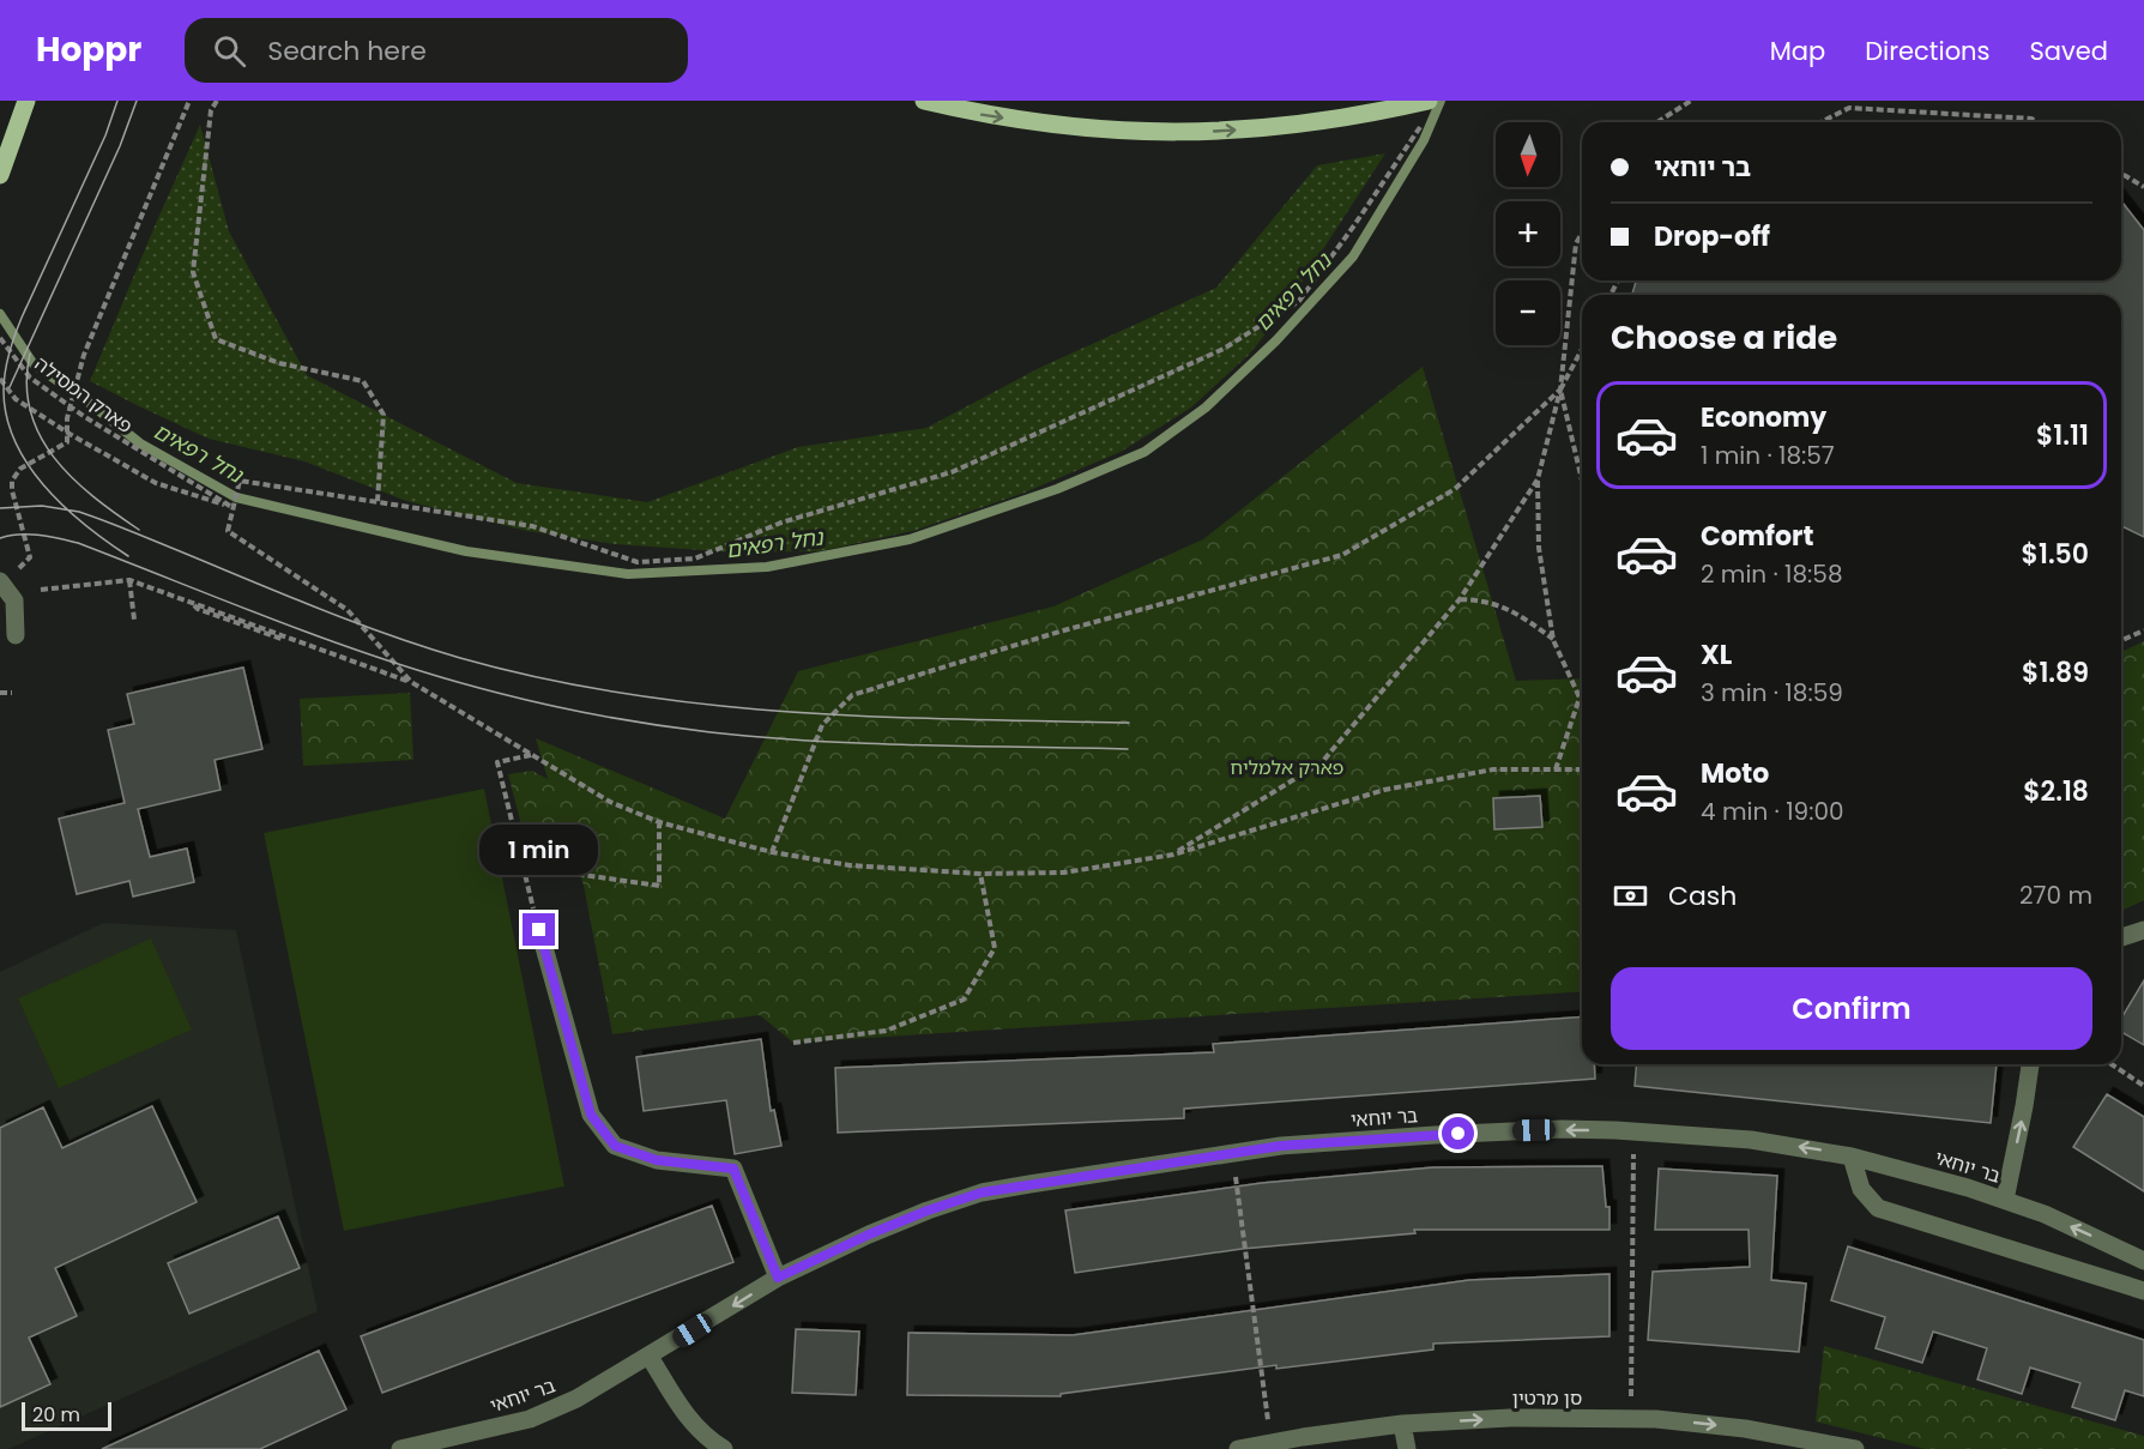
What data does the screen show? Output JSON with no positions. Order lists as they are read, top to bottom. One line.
{"streets":{"street":["בר יוחאי","סן מרטין"],"path":["פארק המסילה"]},"one_way":["בר יוחאי","סן מרטין"],"water":["נחל רפאים"],"parks":["פארק אלמליח"],"scale_bar":"20 m","north":"bottom","page":{"header":"Hoppr","search":"Search here","nav":["Map","Directions","Saved"],"map_buttons":["+","−"],"banner":["בר יוחאי","Drop-off"],"heading":"Choose a ride","list":[{"name":"Economy","note":"1 min · 18:57","value":"$1.11"},{"name":"Comfort","note":"2 min · 18:58","value":"$1.50"},{"name":"XL","note":"3 min · 18:59","value":"$1.89"},{"name":"Moto","note":"4 min · 19:00","value":"$2.18"}],"bubble":"1 min","pay":["Cash","270 m"],"buttons":"Confirm","scale":"20 m"}}
